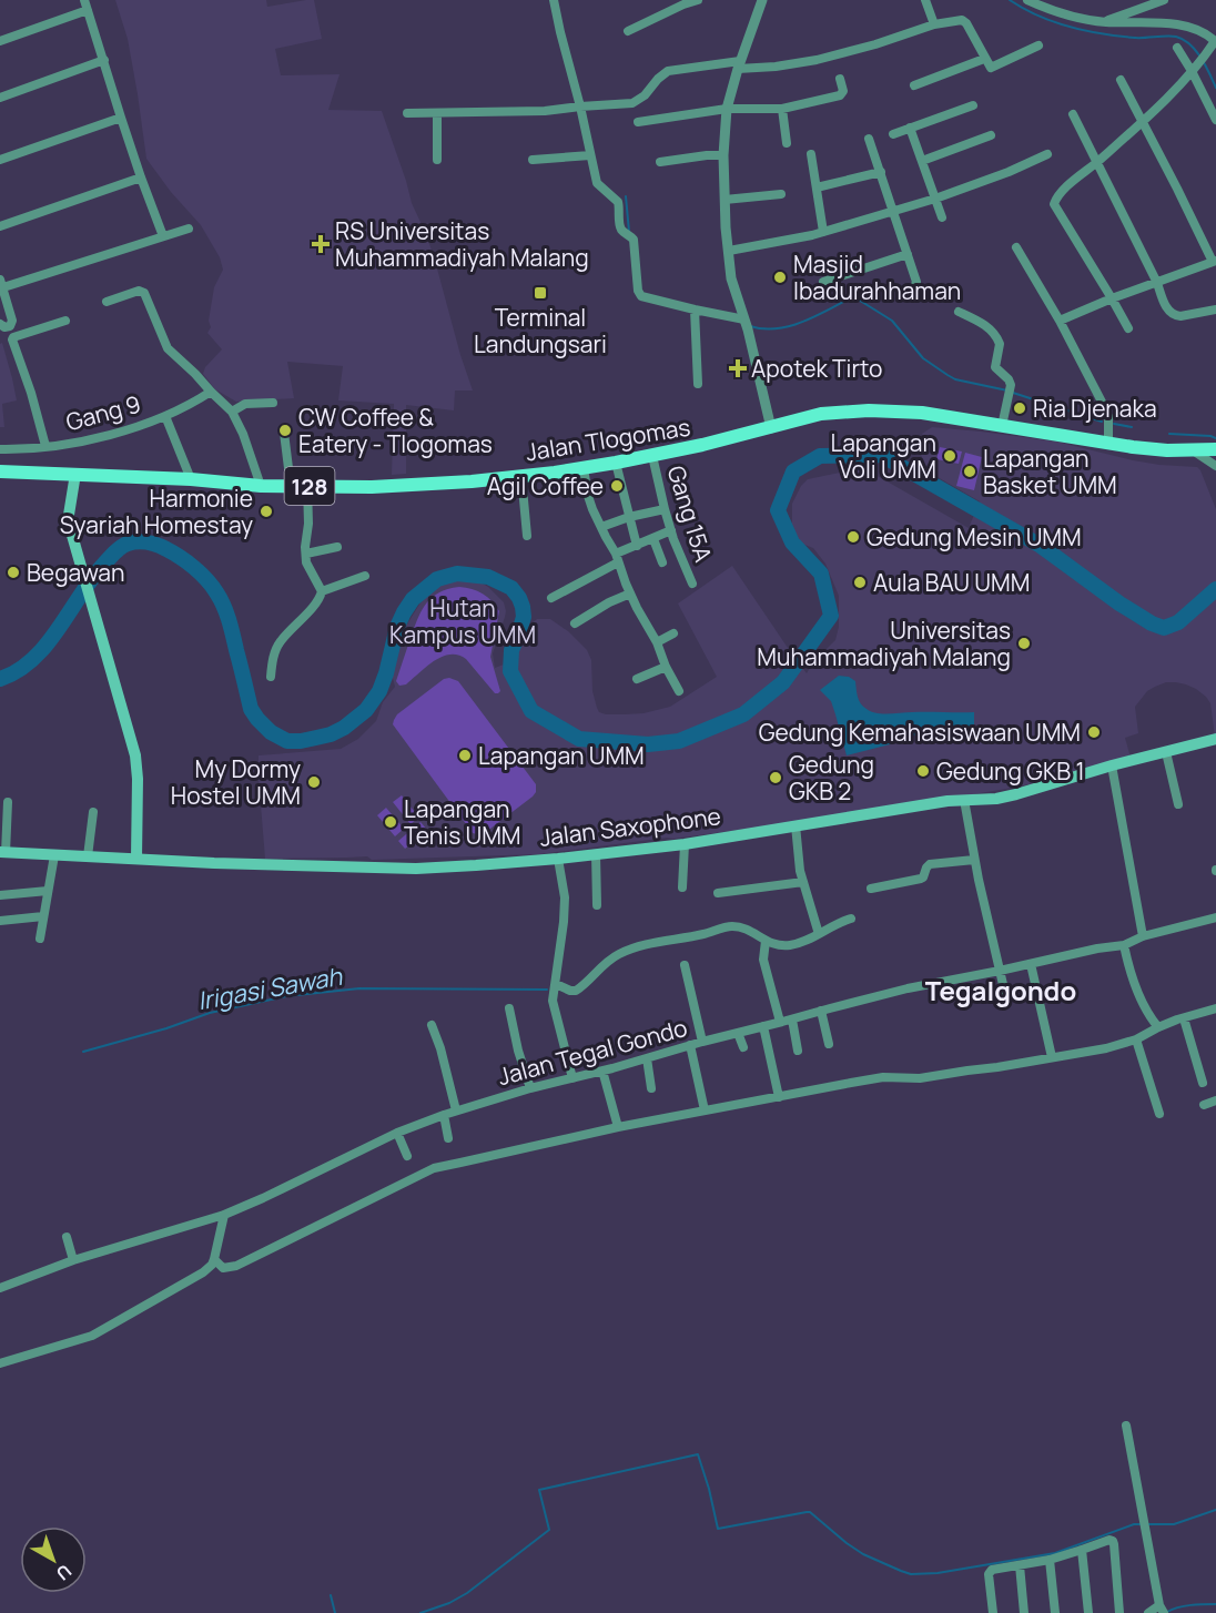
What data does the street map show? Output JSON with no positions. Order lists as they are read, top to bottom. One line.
{"streets":{"main road":["Jalan Tlogomas","128","Jalan Saxophone"],"street":["Gang 9","Gang 15A","Jalan Tegal Gondo"]},"crossings":[["Jalan Tlogomas","Gang 15A"]],"districts":["Tegalgondo"],"water":["Irigasi Sawah"],"parks":["Hutan Kampus UMM"],"places":{"health":["RS Universitas Muhammadiyah Malang","Apotek Tirto"],"other":["Masjid Ibadurahhaman","Ria Djenaka","CW Coffee & Eatery - Tlogomas","Lapangan Voli UMM","Lapangan Basket UMM","Agil Coffee","Harmonie Syariah Homestay","Gedung Mesin UMM","Begawan","Aula BAU UMM","Universitas Muhammadiyah Malang","Gedung Kemahasiswaan UMM","Lapangan UMM","Gedung GKB 1","Gedung GKB 2","My Dormy Hostel UMM","Lapangan Tenis UMM"],"transit":["Terminal Landungsari"]},"north":"bottom right"}
